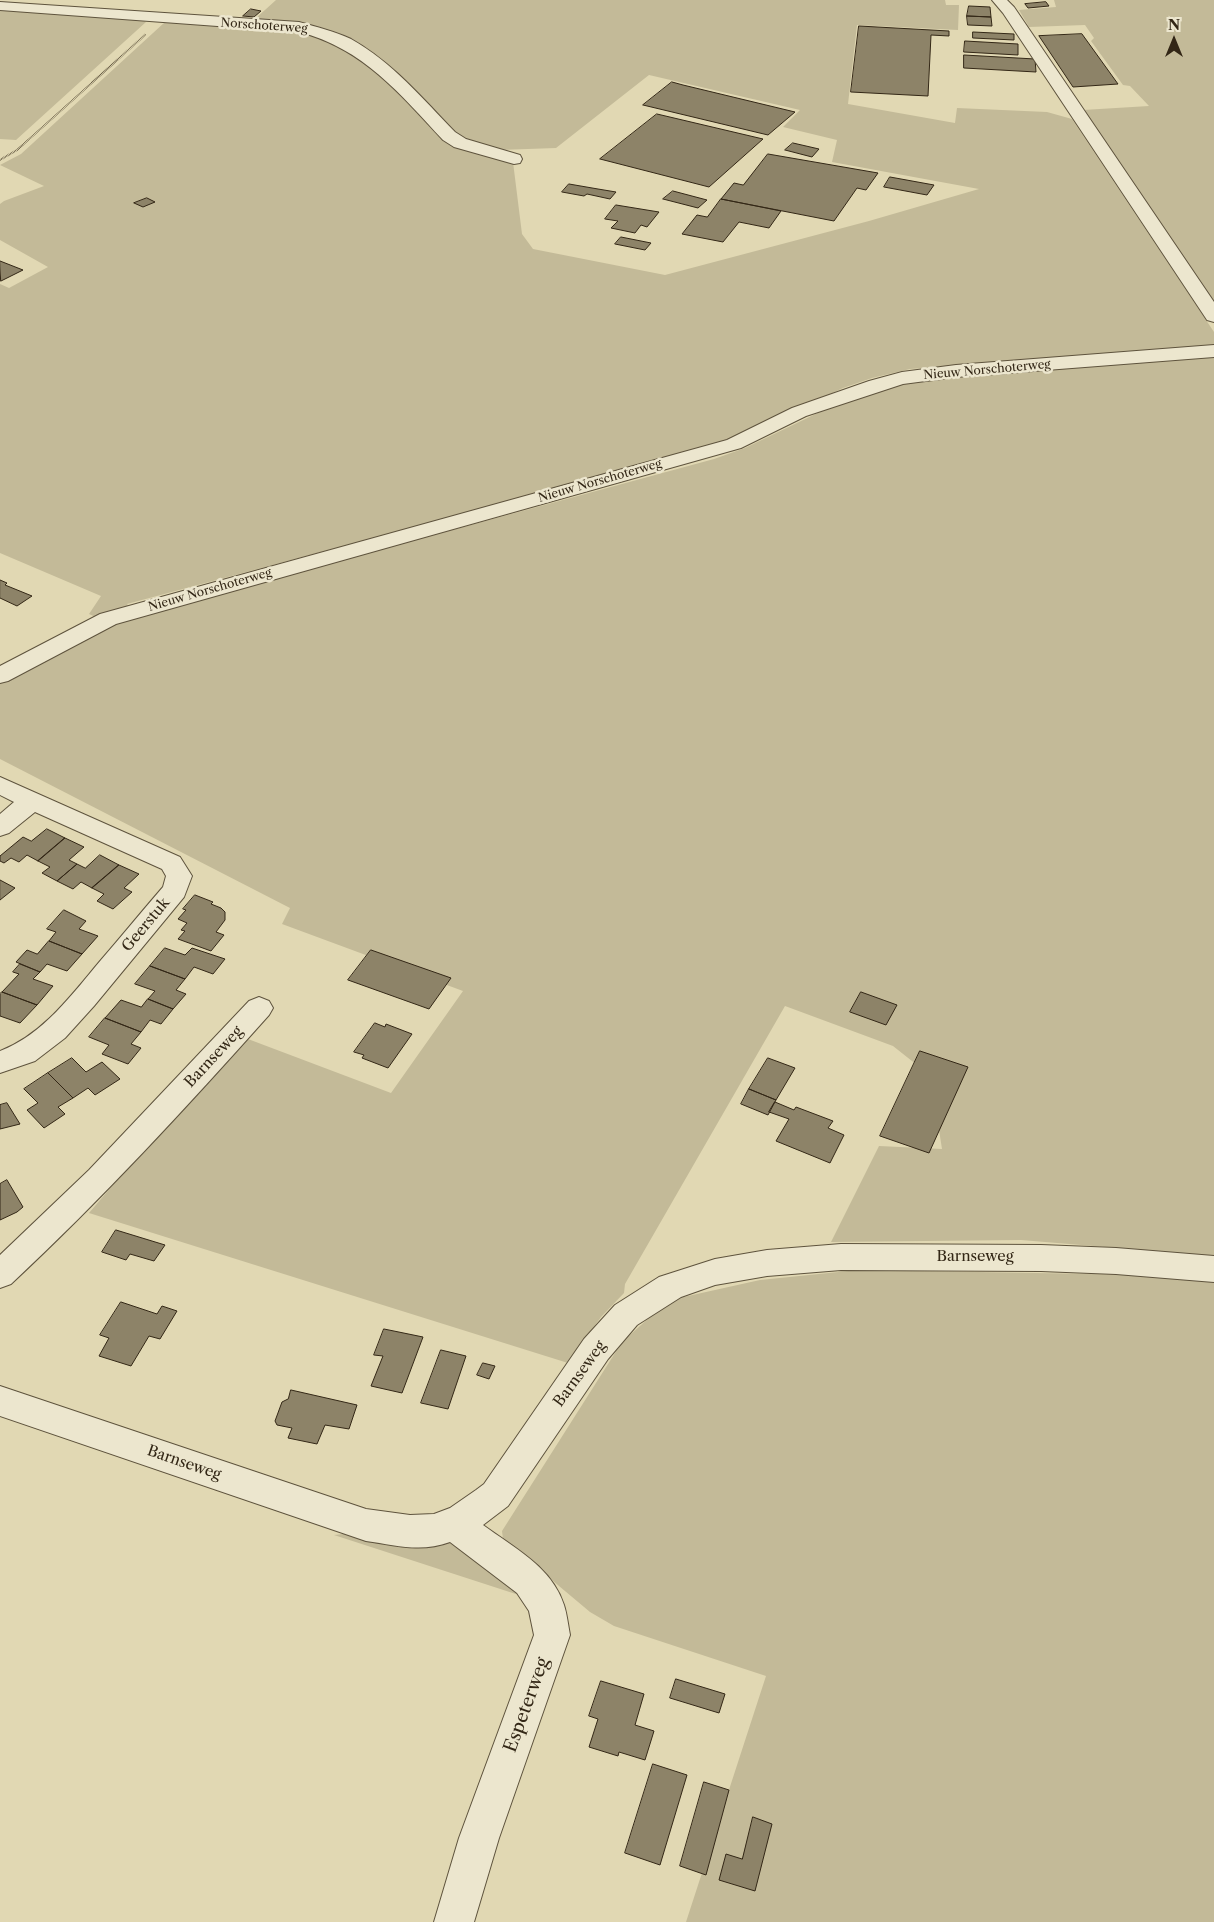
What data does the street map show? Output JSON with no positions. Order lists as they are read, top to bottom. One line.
{"streets":{"street":["Norschoterweg","Nieuw Norschoterweg","Geerstuk","Barnseweg","Espeterweg"]},"crossings":[["Barnseweg","Espeterweg"]],"north":"top"}
